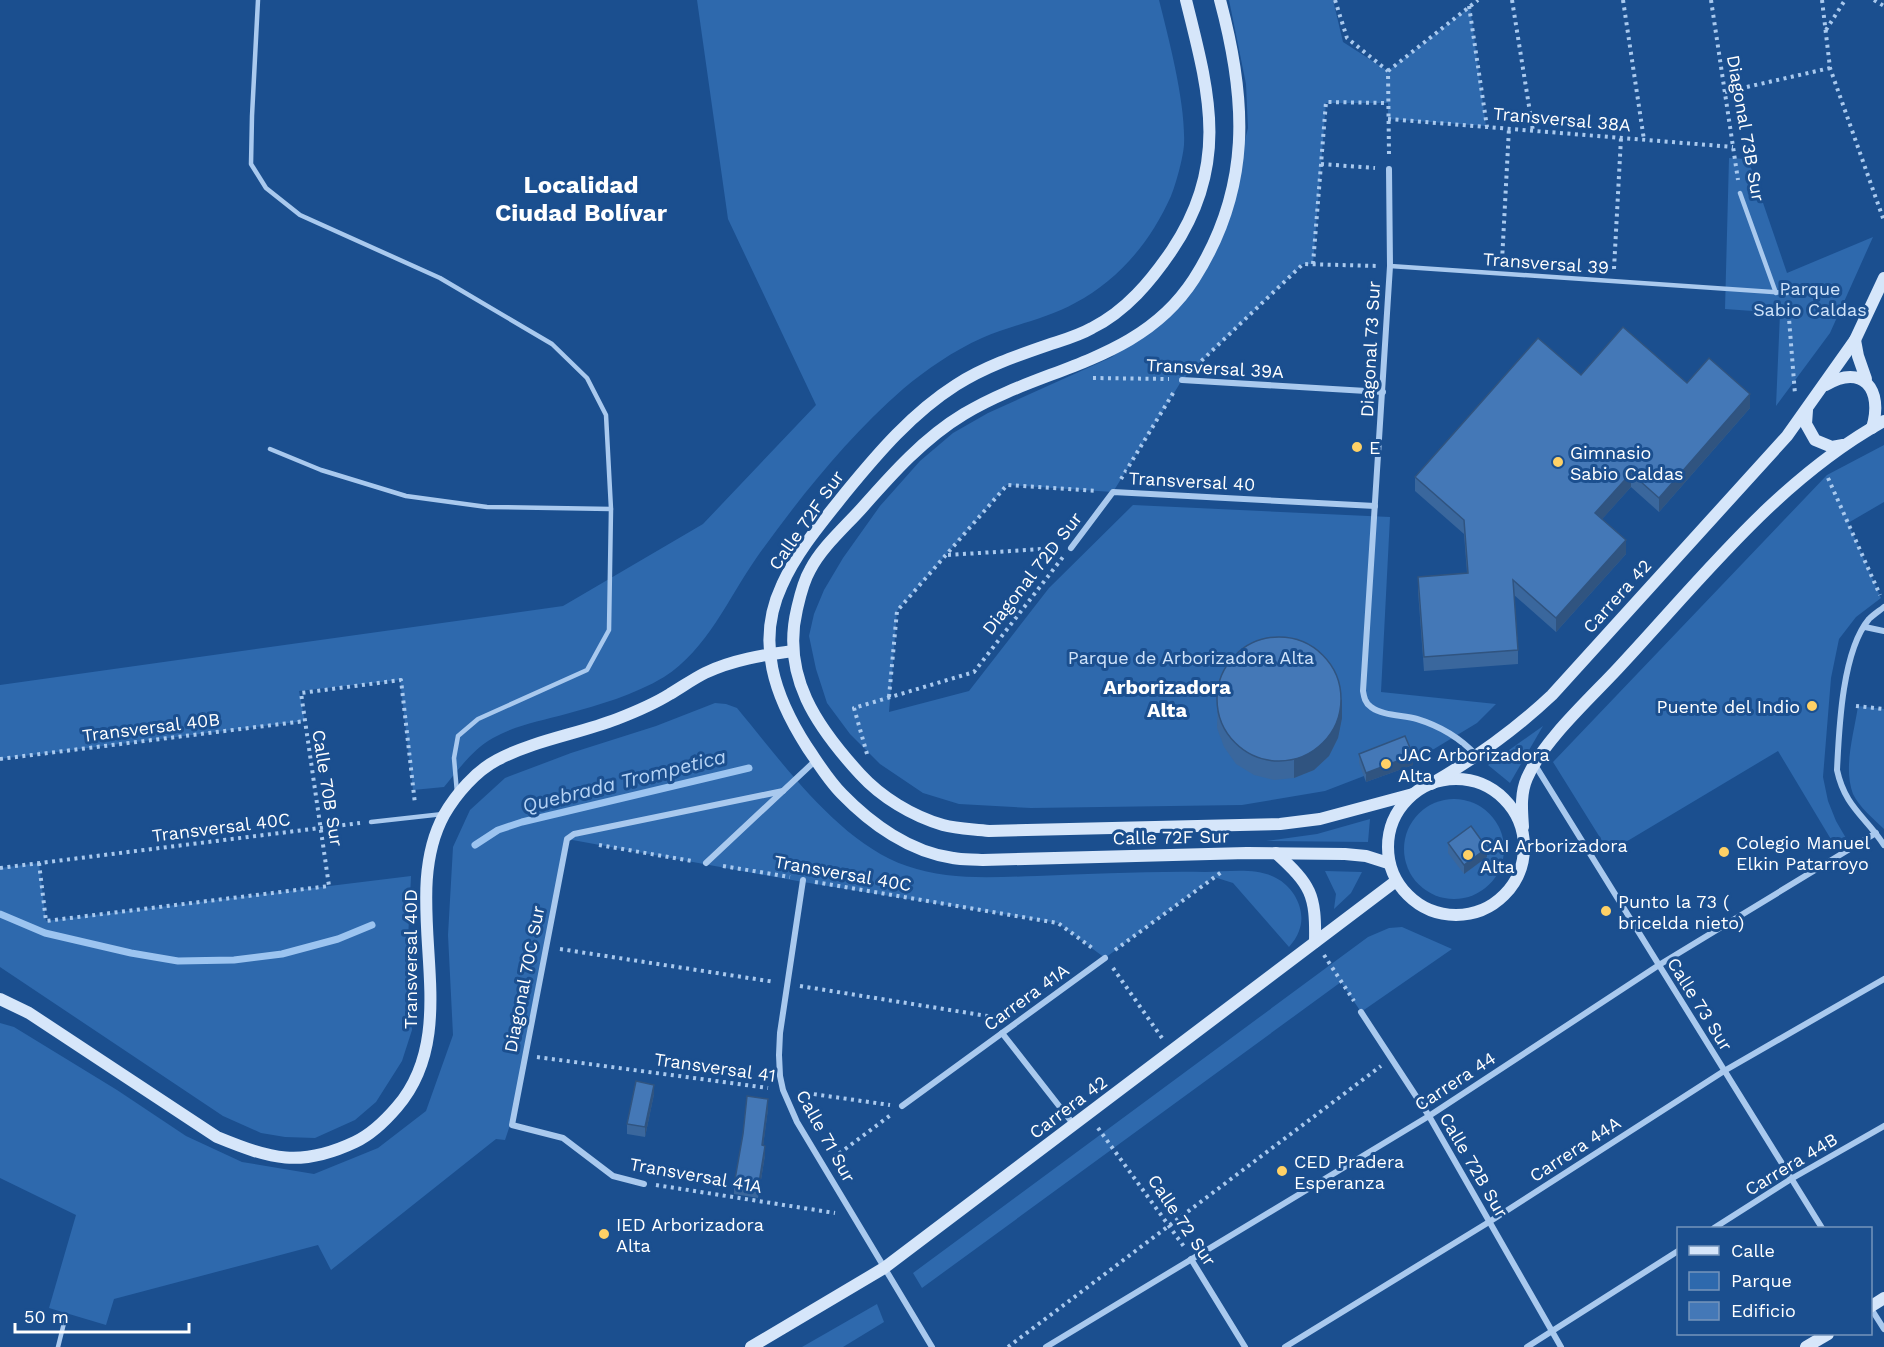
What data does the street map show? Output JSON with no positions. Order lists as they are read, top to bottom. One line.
{"streets":{"street":["Diagonal 73 Sur","Transversal 39A","Transversal 40","Calle 72F Sur","Diagonal 72D Sur","Carrera 42","Transversal 40D","Diagonal 70C Sur","Carrera 41A","Calle 73 Sur","Carrera 44","Calle 71 Sur","Carrera 44A","Carrera 44B","Calle 72B Sur","Transversal 41A","Calle 72 Sur"],"lane":["Diagonal 73B Sur","Transversal 39"],"path":["Transversal 38A","Transversal 40B","Calle 70B Sur","Transversal 40C","Transversal 41"]},"crossings":[["Transversal 38A","Diagonal 73B Sur"],["Diagonal 73B Sur","Transversal 39"],["Transversal 39","Diagonal 73 Sur"],["Diagonal 73 Sur","Transversal 39A"],["Diagonal 73 Sur","Transversal 40"],["Diagonal 73 Sur","Carrera 42"],["Transversal 40","Diagonal 72D Sur"],["Calle 72F Sur","Carrera 42"],["Calle 72F Sur","Transversal 40D"],["Carrera 42","Transversal 40C"],["Carrera 42","Calle 71 Sur"],["Carrera 42","Calle 72 Sur"],["Transversal 40B","Calle 70B Sur"],["Calle 70B Sur","Transversal 40C"],["Transversal 40C","Diagonal 70C Sur"],["Transversal 40C","Carrera 41A"],["Transversal 40C","Calle 71 Sur"],["Diagonal 70C Sur","Transversal 41"],["Diagonal 70C Sur","Transversal 41A"],["Carrera 41A","Transversal 41"],["Calle 73 Sur","Carrera 44"],["Calle 73 Sur","Carrera 44A"],["Calle 73 Sur","Carrera 44B"],["Transversal 41","Calle 71 Sur"],["Carrera 44","Calle 72B Sur"],["Carrera 44","Calle 72 Sur"],["Calle 71 Sur","Transversal 41A"],["Carrera 44A","Calle 72B Sur"]],"districts":["Localidad Ciudad Bolívar","Arborizadora Alta"],"water":["Quebrada Trompetica"],"parks":["Parque Sabio Caldas","Parque de Arborizadora Alta"],"places":["E","Gimnasio Sabio Caldas","Puente del Indio","JAC Arborizadora Alta","Colegio Manuel Elkin Patarroyo","CAI Arborizadora Alta","Punto la 73 ( bricelda nieto)","CED Pradera Esperanza","IED Arborizadora Alta"],"legend":["Calle","Parque","Edificio"],"scale_bar":"50 m"}
